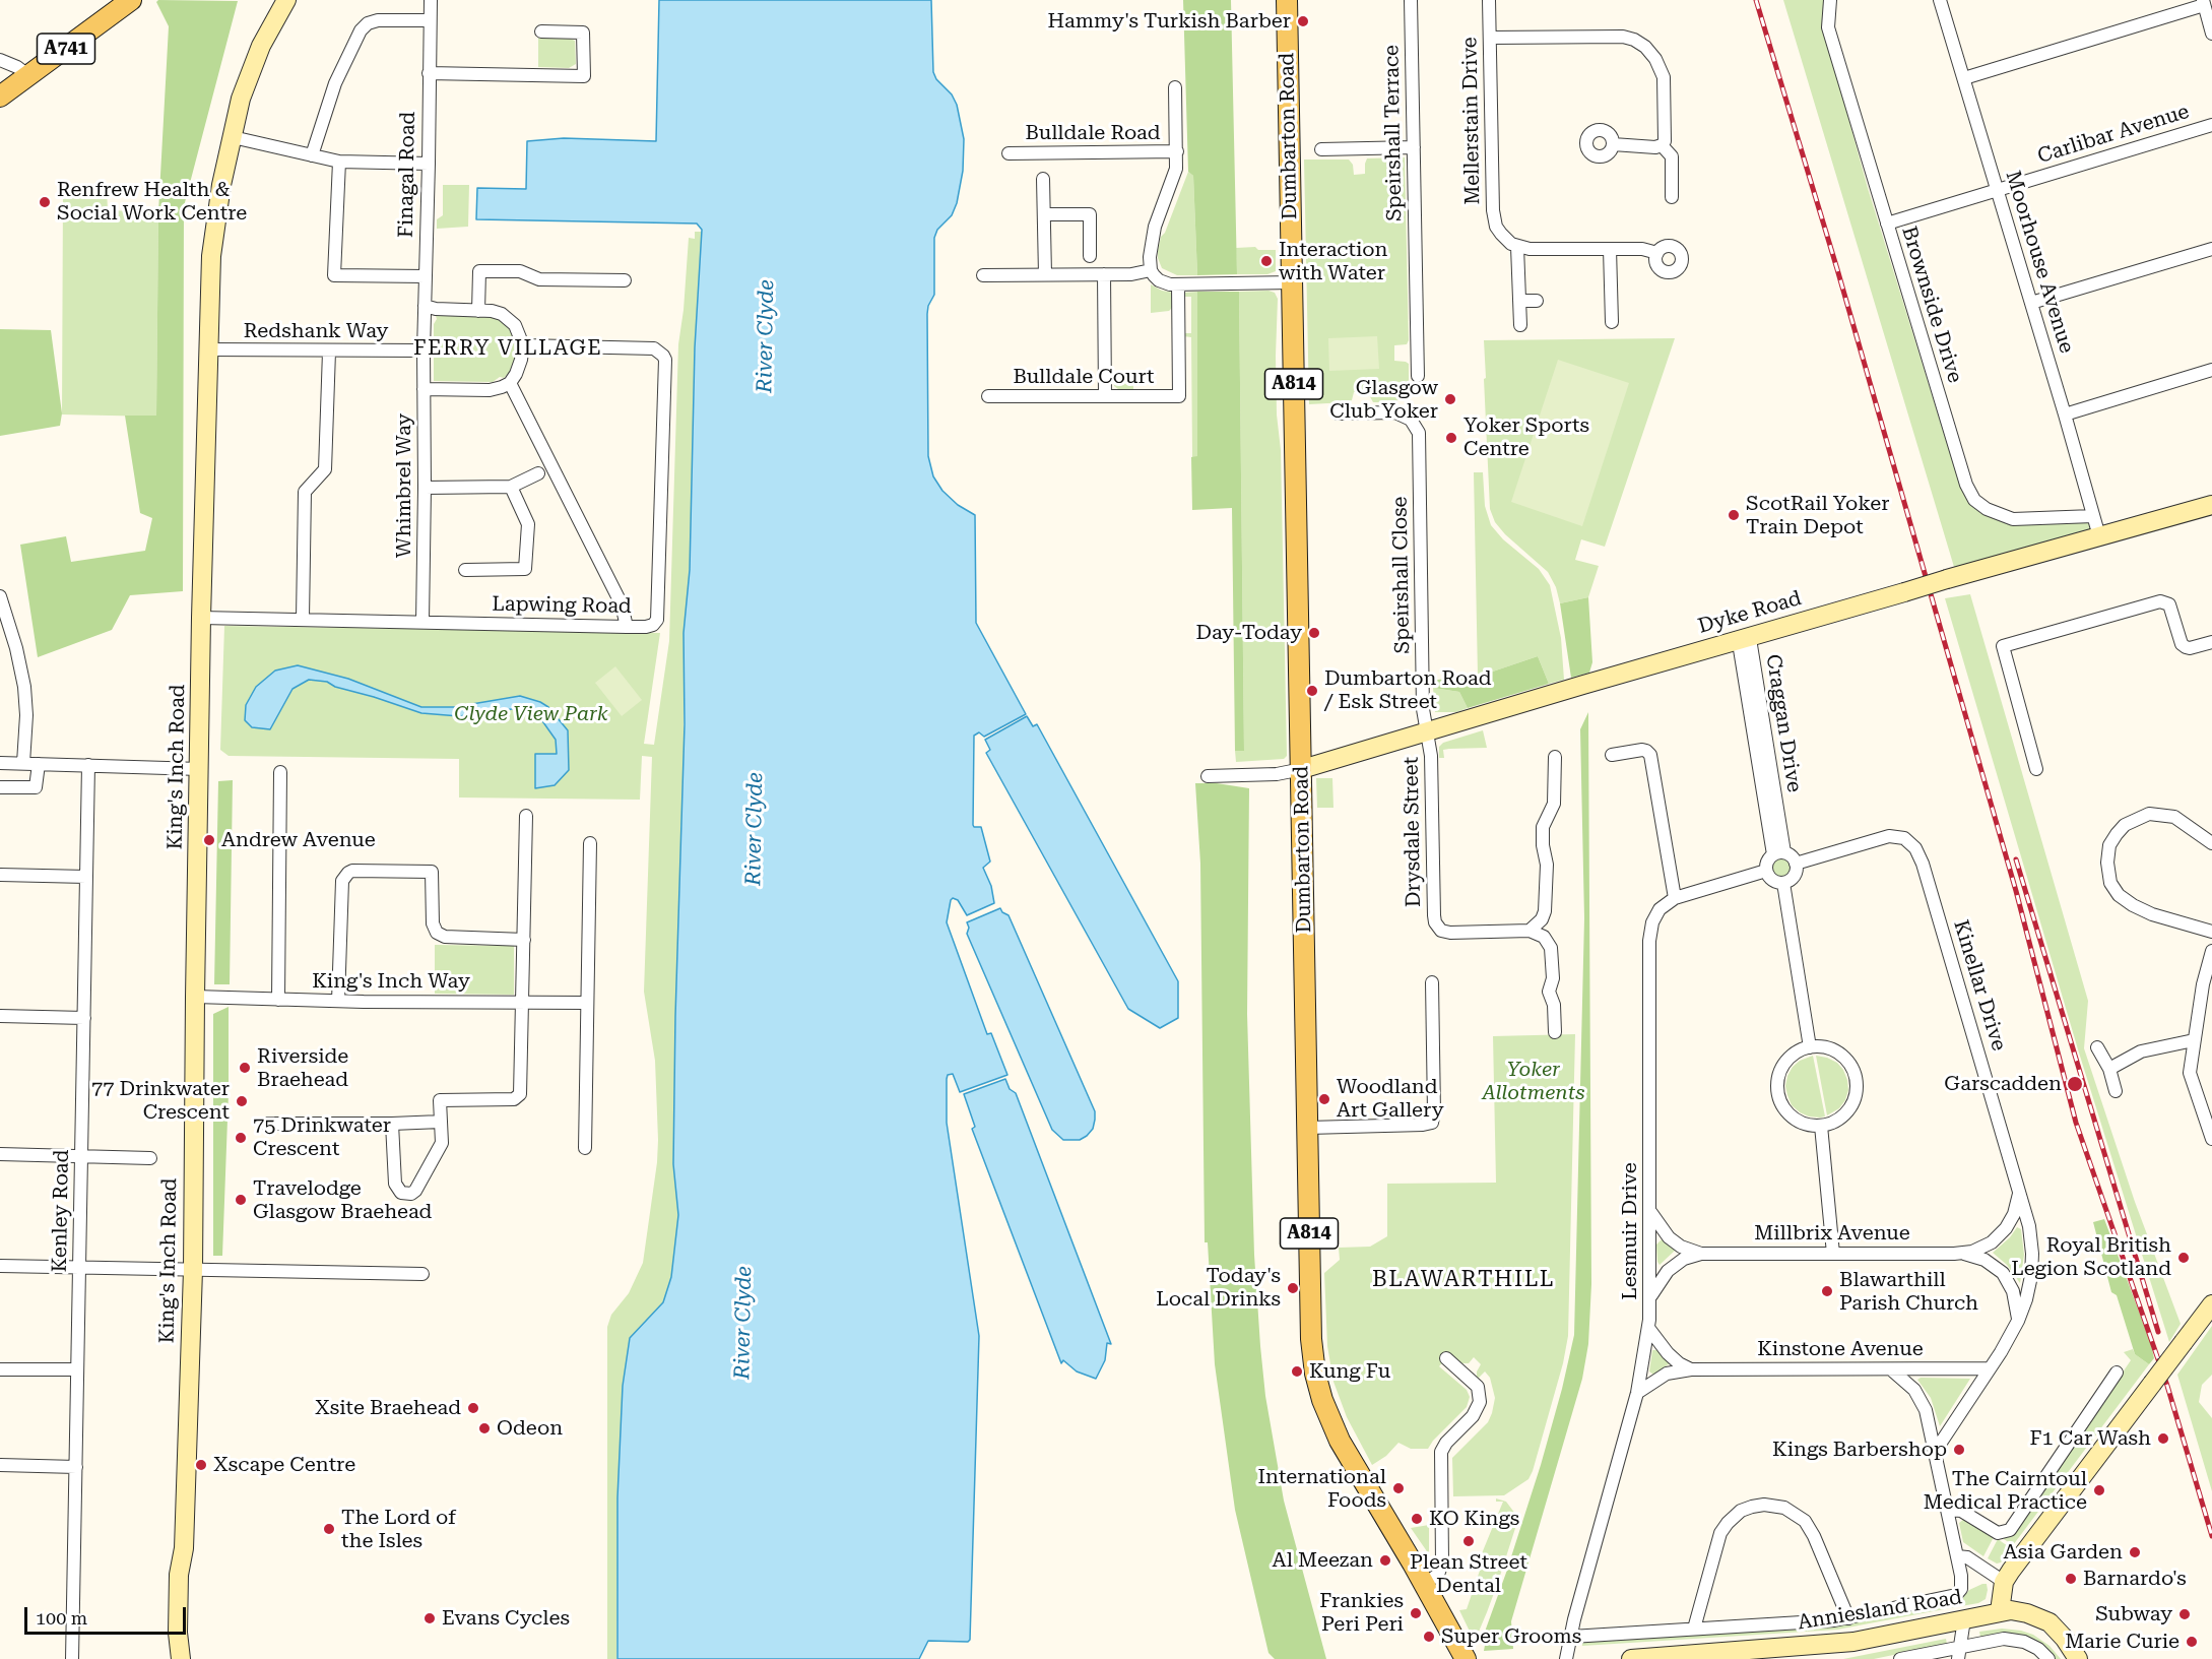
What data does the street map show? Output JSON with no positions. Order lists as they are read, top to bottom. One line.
{"streets":{"main road":["A741","Dumbarton Road","A814"],"street":["Mellerstain Drive","Bulldale Road","Speirshall Terrace","Carlibar Avenue","Finagal Road","Moorhouse Avenue","Brownside Drive","Redshank Way","Bulldale Court","Whimbrel Way","Speirshall Close","Lapwing Road","Dyke Road","Craggan Drive","King's Inch Road","Drysdale Street","King's Inch Way","Kinellar Drive","Kenley Road","Lesmuir Drive","Millbrix Avenue","Kinstone Avenue","Anniesland Road"]},"crossings":[["Carlibar Avenue","Moorhouse Avenue"],["Carlibar Avenue","Brownside Drive"],["Dumbarton Road","Dyke Road"],["Finagal Road","Redshank Way"],["Finagal Road","Whimbrel Way"],["Moorhouse Avenue","Brownside Drive"],["Moorhouse Avenue","Dyke Road"],["Redshank Way","Whimbrel Way"],["Redshank Way","King's Inch Road"],["Whimbrel Way","Lapwing Road"],["Speirshall Close","Dyke Road"],["Speirshall Close","Drysdale Street"],["Lapwing Road","King's Inch Road"],["Dyke Road","Craggan Drive"],["Dyke Road","Drysdale Street"],["Craggan Drive","Kinellar Drive"],["King's Inch Road","King's Inch Way"],["Kinellar Drive","Millbrix Avenue"],["Kinellar Drive","Kinstone Avenue"],["Lesmuir Drive","Millbrix Avenue"],["Lesmuir Drive","Kinstone Avenue"],["Lesmuir Drive","Anniesland Road"]],"districts":["FERRY VILLAGE","BLAWARTHILL"],"water":["River Clyde"],"parks":["Clyde View Park","Yoker Allotments"],"places":["Hammy's Turkish Barber","Renfrew Health & Social Work Centre","Interaction with Water","Glasgow Club Yoker","Yoker Sports Centre","ScotRail Yoker Train Depot","Day-Today","Dumbarton Road / Esk Street","Andrew Avenue","Riverside Braehead","Garscadden","Woodland Art Gallery","77 Drinkwater Crescent","75 Drinkwater Crescent","Travelodge Glasgow Braehead","Royal British Legion Scotland","Today's Local Drinks","Blawarthill Parish Church","Kung Fu","Xsite Braehead","Odeon","F1 Car Wash","Kings Barbershop","Xscape Centre","International Foods","The Cairntoul Medical Practice","KO Kings","The Lord of the Isles","Plean Street Dental","Asia Garden","Al Meezan","Barnardo's","Frankies Peri Peri","Subway","Evans Cycles","Super Grooms","Marie Curie"],"scale_bar":"100 m"}
